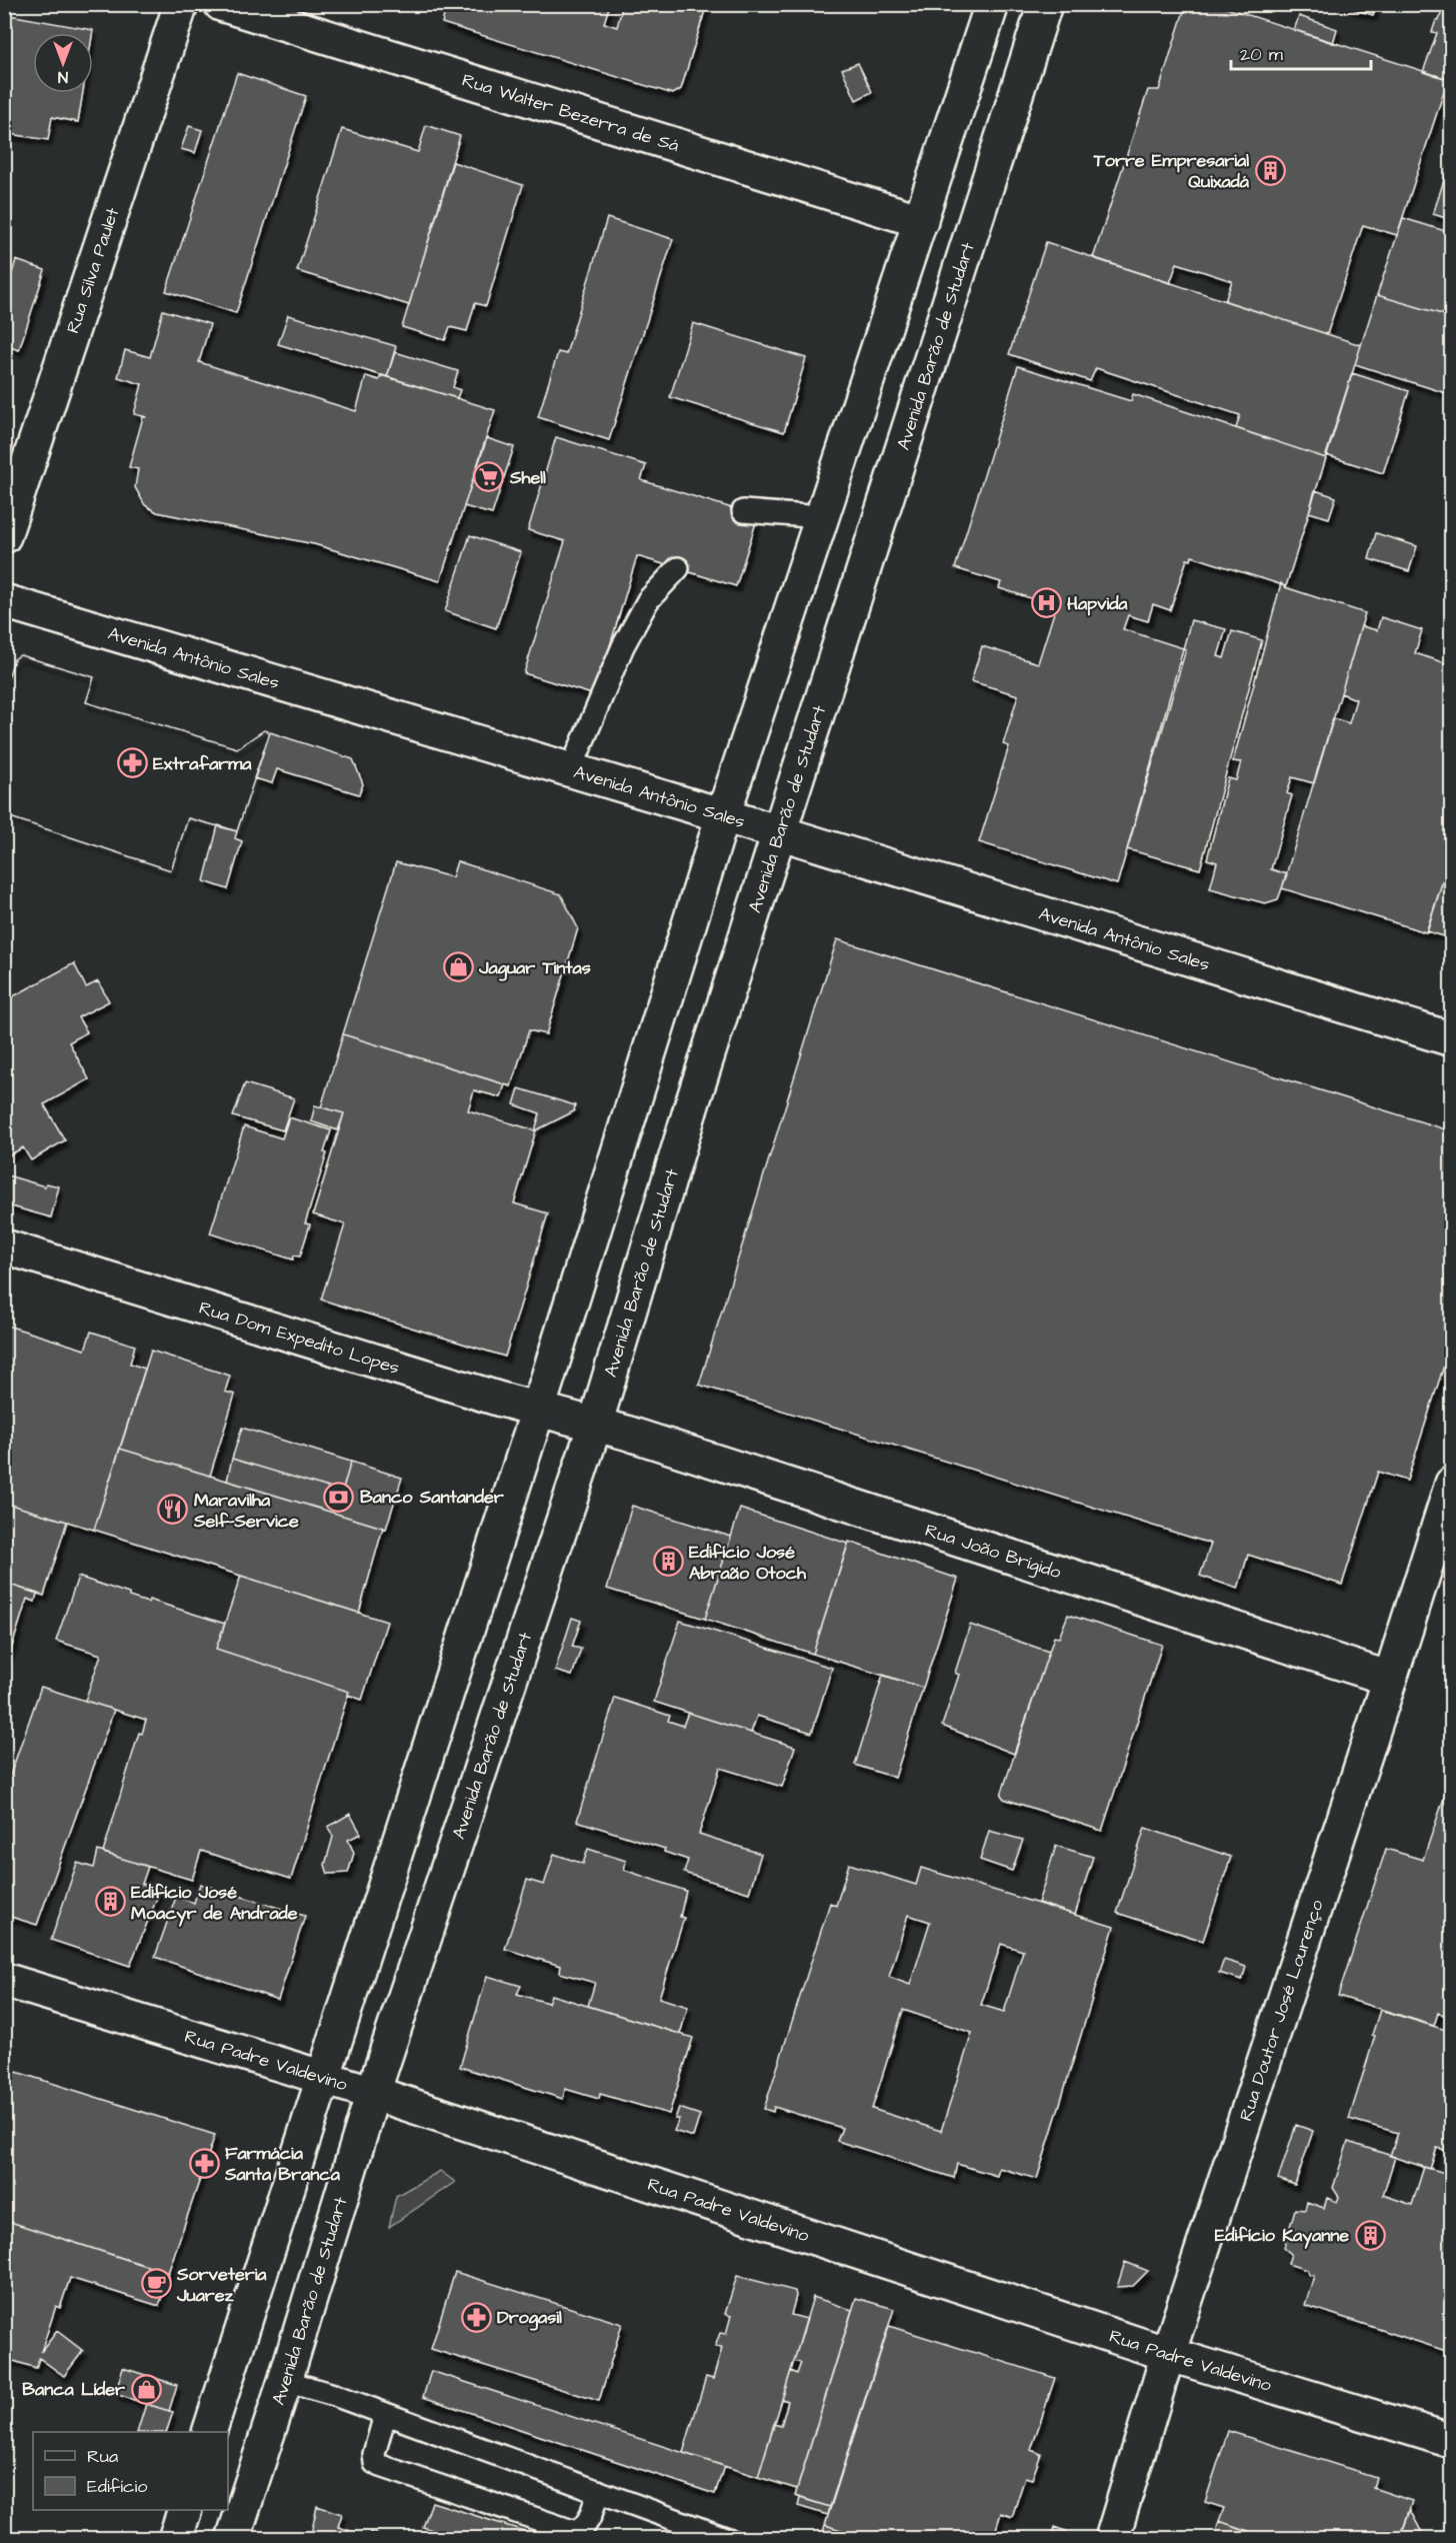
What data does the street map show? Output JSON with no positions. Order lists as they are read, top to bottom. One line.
{"streets":{"main road":["Rua Walter Bezerra de Sá","Rua Silva Paulet","Avenida Barão de Studart","Avenida Antônio Sales","Rua Dom Expedito Lopes","Rua João Brígido","Rua Doutor José Lourenço","Rua Padre Valdevino"]},"crossings":[["Avenida Barão de Studart","Avenida Antônio Sales"],["Avenida Barão de Studart","Rua Dom Expedito Lopes"],["Avenida Barão de Studart","Rua João Brígido"],["Avenida Barão de Studart","Rua Padre Valdevino"],["Rua Dom Expedito Lopes","Rua João Brígido"],["Rua João Brígido","Rua Doutor José Lourenço"],["Rua Doutor José Lourenço","Rua Padre Valdevino"]],"places":{"building":["Torre Empresarial Quixadá","Edifício José Abraão Otoch","Edifício José Moacyr de Andrade","Edifício Kayanne"],"supermarket":["Shell"],"hospital":["Hapvida"],"pharmacy":["Extrafarma","Farmácia Santa Branca","Drogasil"],"shop":["Jaguar Tintas","Banca Líder"],"bank":["Banco Santander"],"restaurant":["Maravilha Self-Service"],"cafe":["Sorveteria Juarez"]},"legend":["Rua","Edifício"],"scale_bar":"20 m","north":"bottom"}
